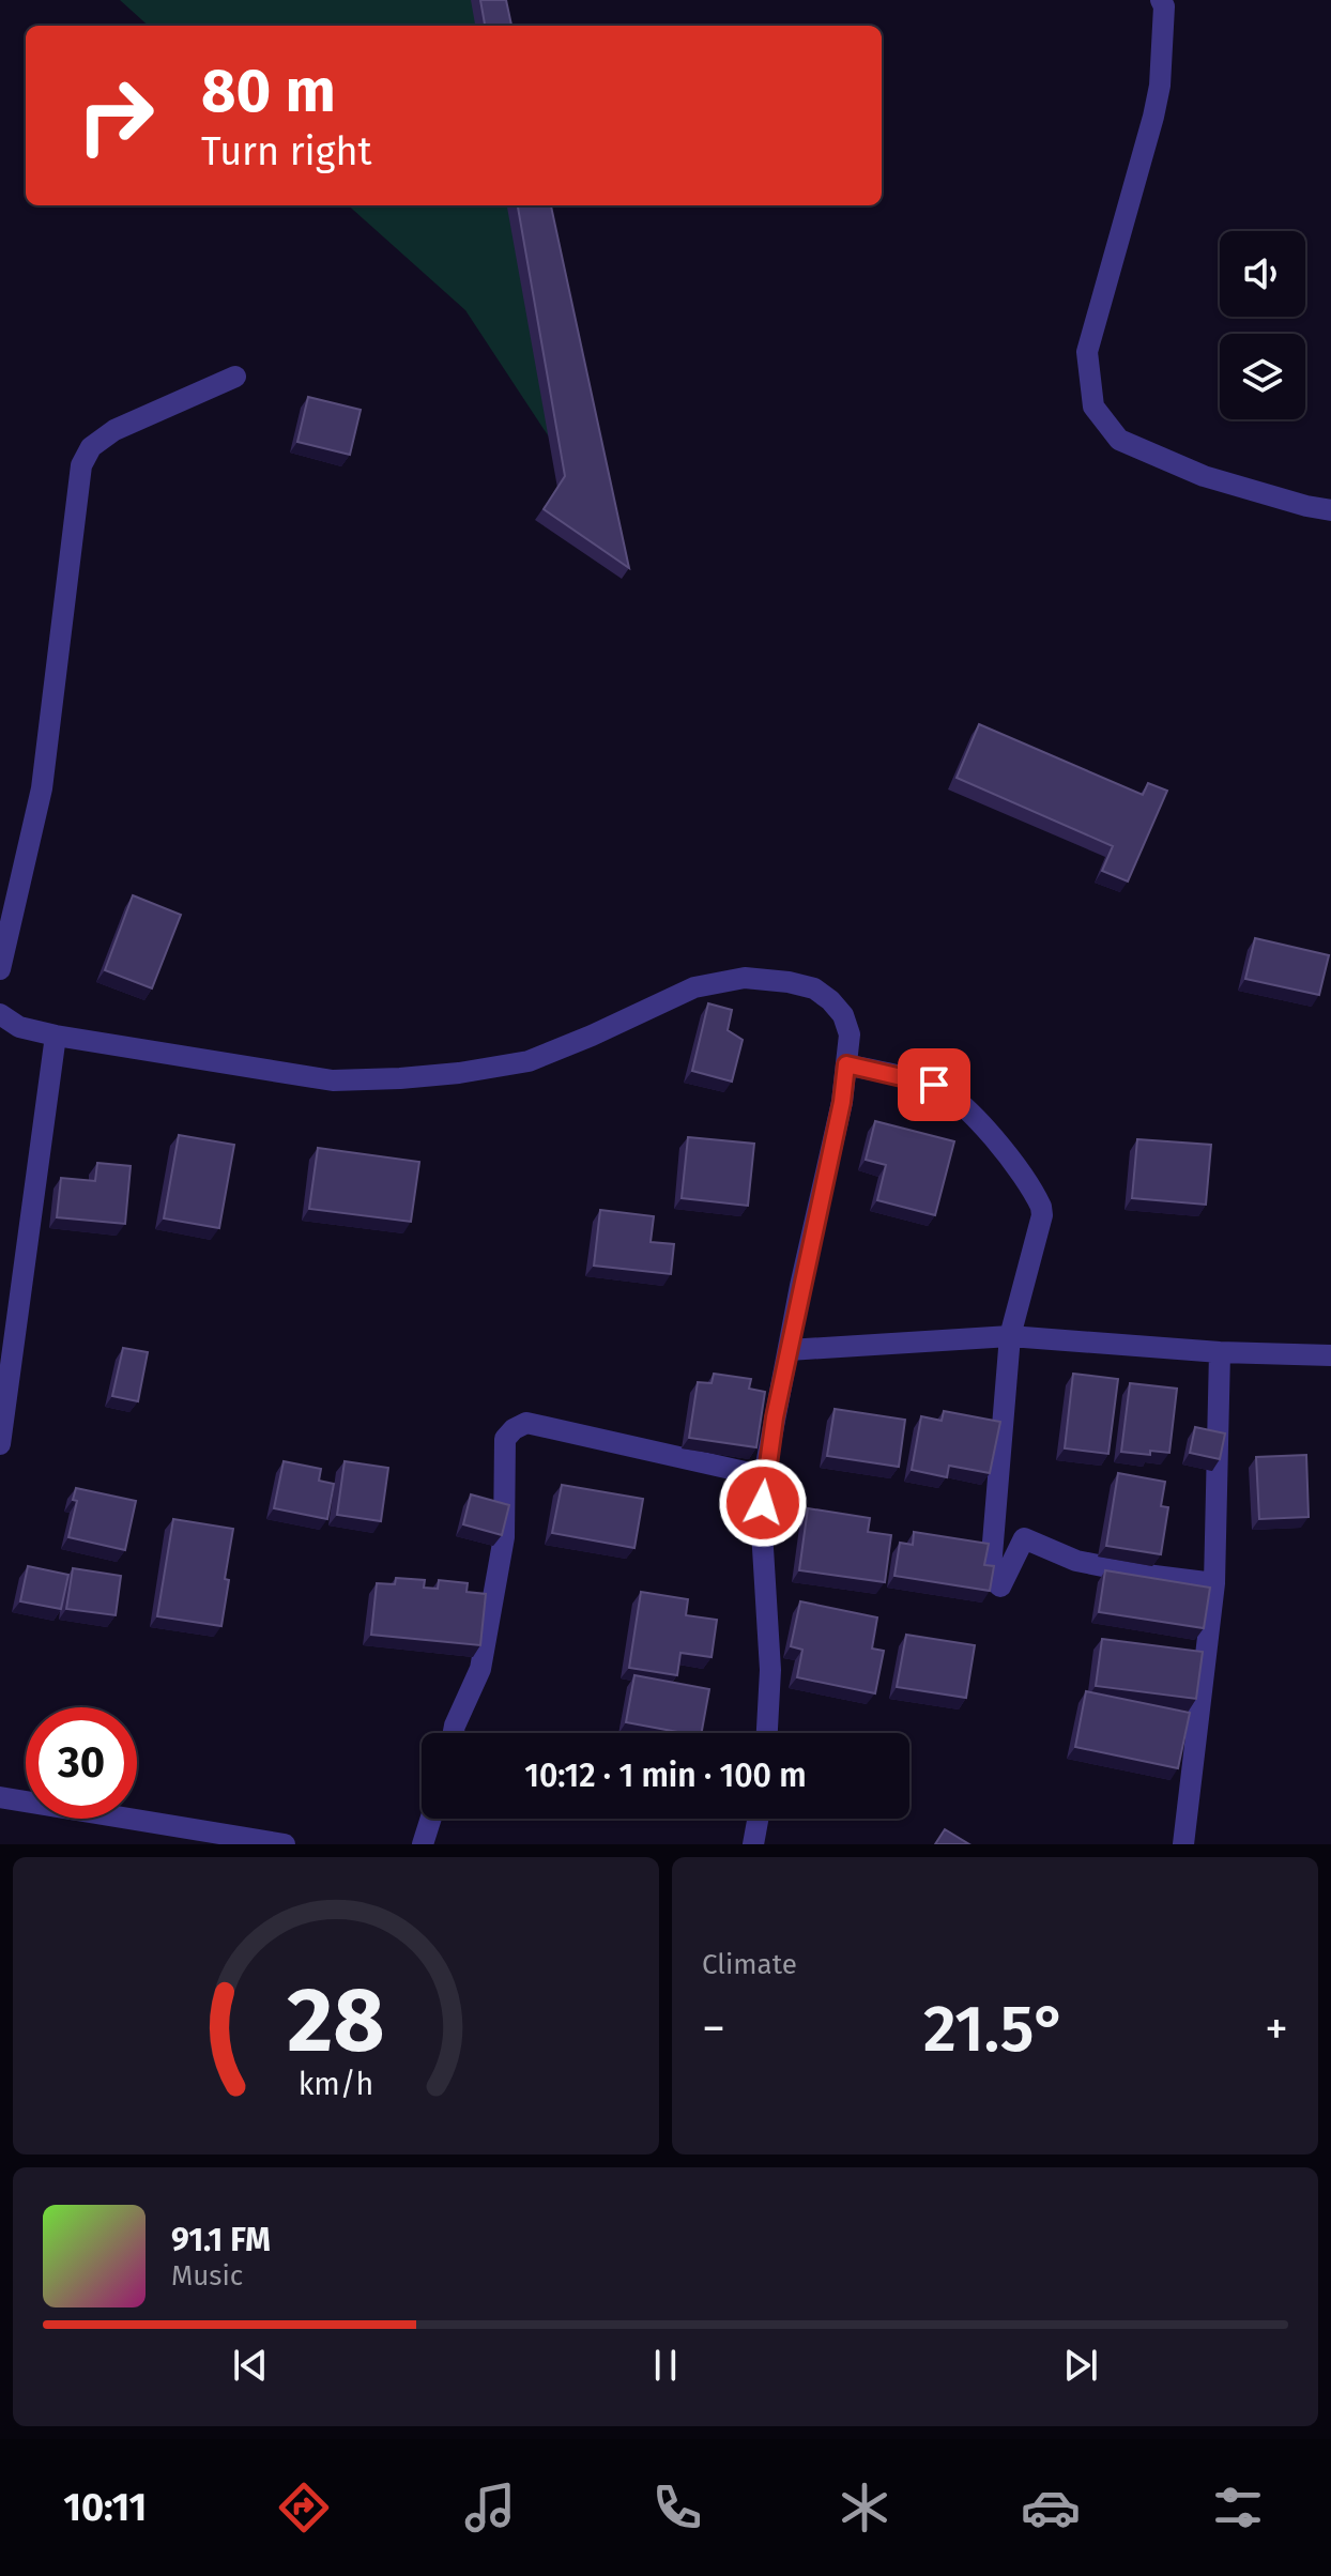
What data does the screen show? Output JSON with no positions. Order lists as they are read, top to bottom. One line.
{"page":{"turn":["80 m","Turn right"],"limit":"30","trip":"10:12 · 1 min · 100 m","tile":"Climate","heat":["−","21.5°","+"],"song":["91.1 FM","Music"],"tabs":"10:11","gauge":["28","km/h"]}}
